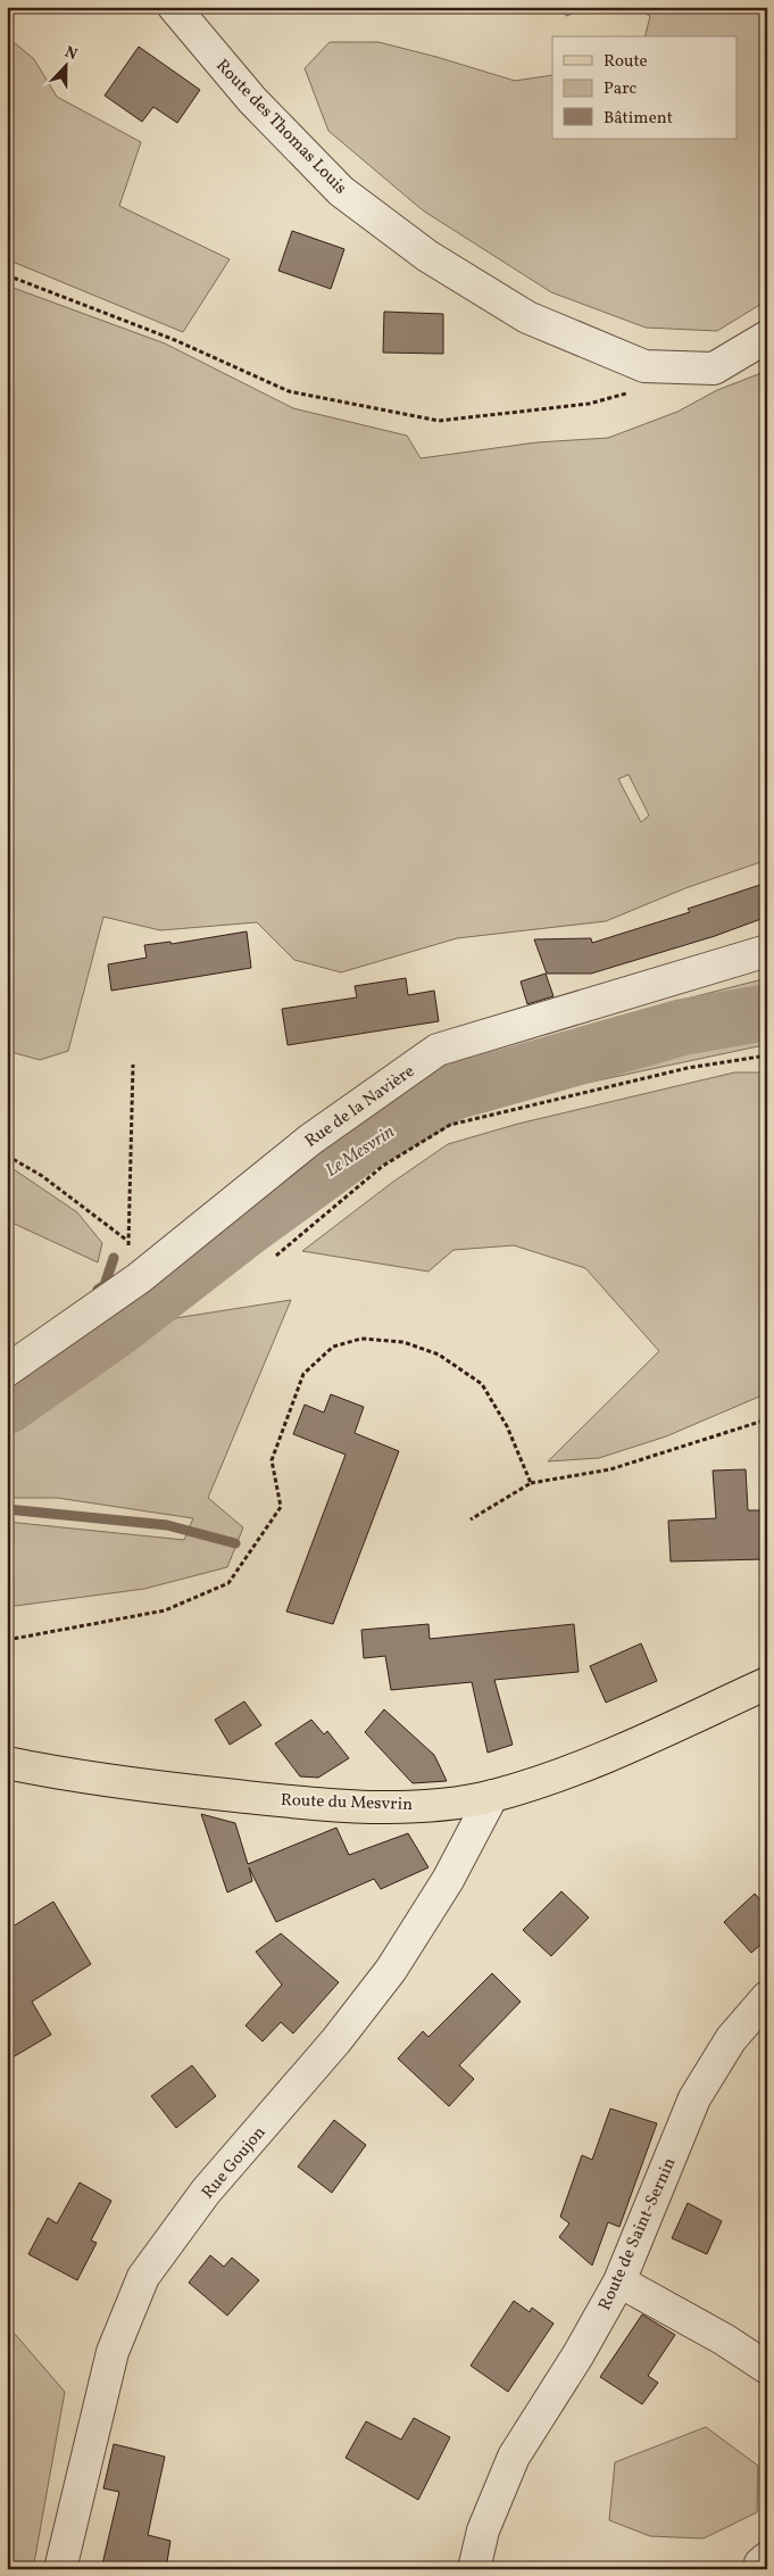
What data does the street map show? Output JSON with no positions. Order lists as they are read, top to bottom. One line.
{"streets":{"main road":["Route du Mesvrin"],"street":["Route des Thomas Louis","Rue de la Navière","Rue Goujon","Route de Saint-Sernin"]},"crossings":[["Route du Mesvrin","Rue Goujon"]],"water":["Le Mesvrin"],"legend":["Route","Parc","Bâtiment"],"north":"top"}
